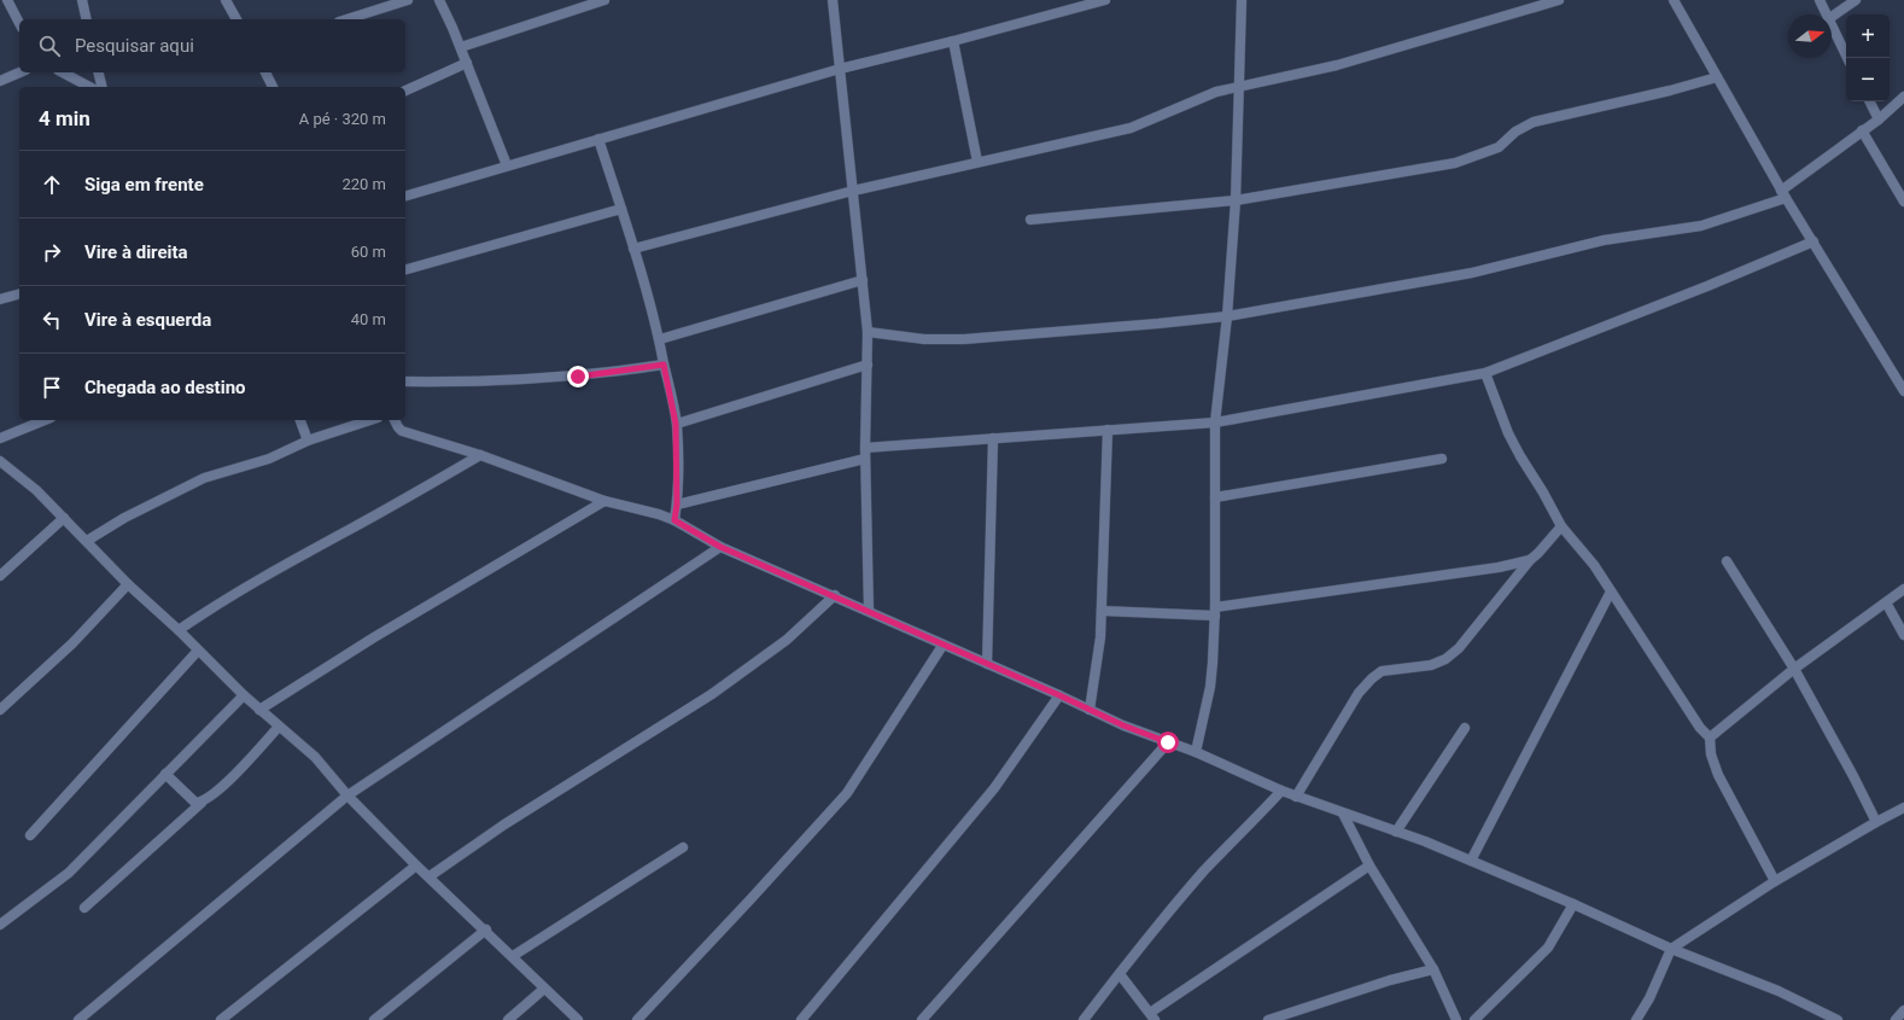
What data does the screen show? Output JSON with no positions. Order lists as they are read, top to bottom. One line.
{"north":"right","page":{"map_buttons":["+","−"],"search":"Pesquisar aqui","heading":["4 min","A pé · 320 m"],"list":[["Siga em frente","220 m"],["Vire à direita","60 m"],["Vire à esquerda","40 m"],"Chegada ao destino"]}}
